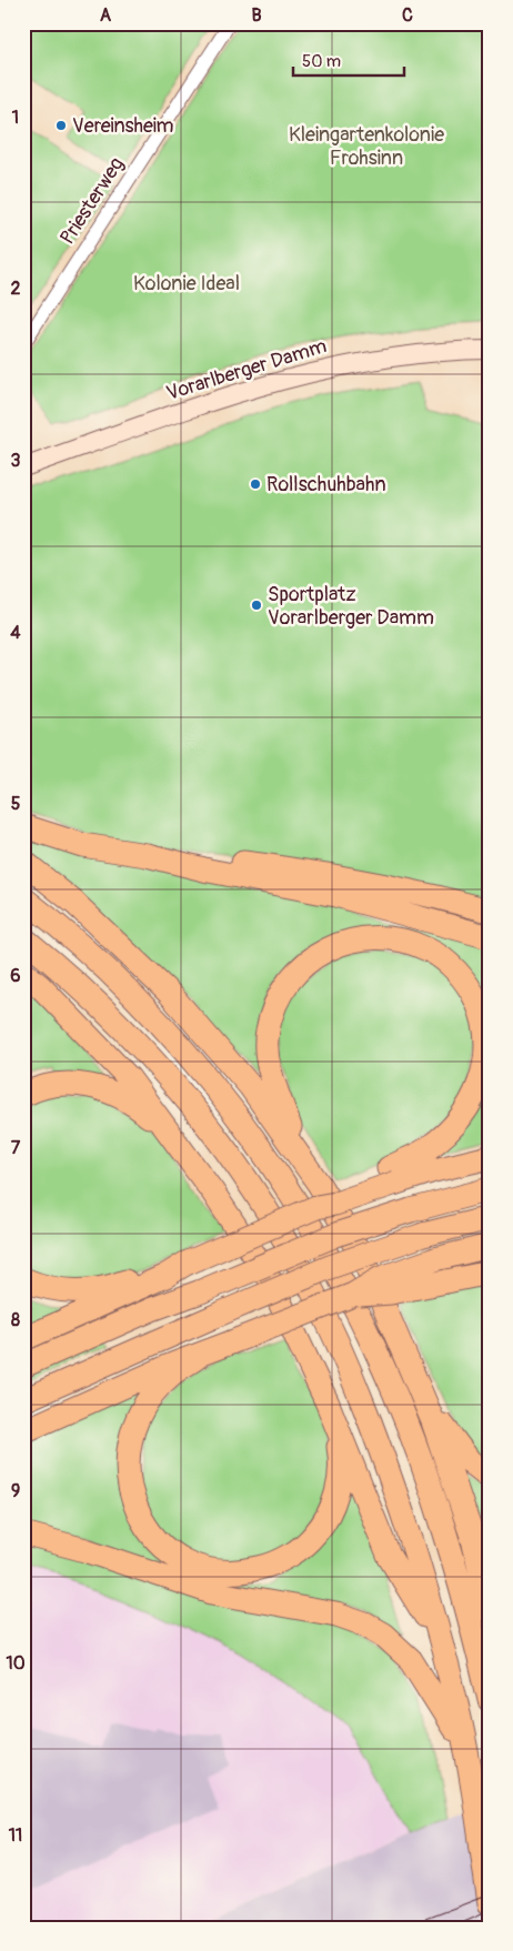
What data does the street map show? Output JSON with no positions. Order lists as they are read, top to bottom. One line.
{"streets":{"street":["Priesterweg","Vorarlberger Damm"]},"parks":["Kleingartenkolonie Frohsinn","Kolonie Ideal"],"places":["Vereinsheim","Rollschuhbahn","Sportplatz Vorarlberger Damm"],"scale_bar":"50 m","grid":{"columns":["A","B","C"],"rows":["1","2","3","4","5","6","7","8","9","10","11"]}}
